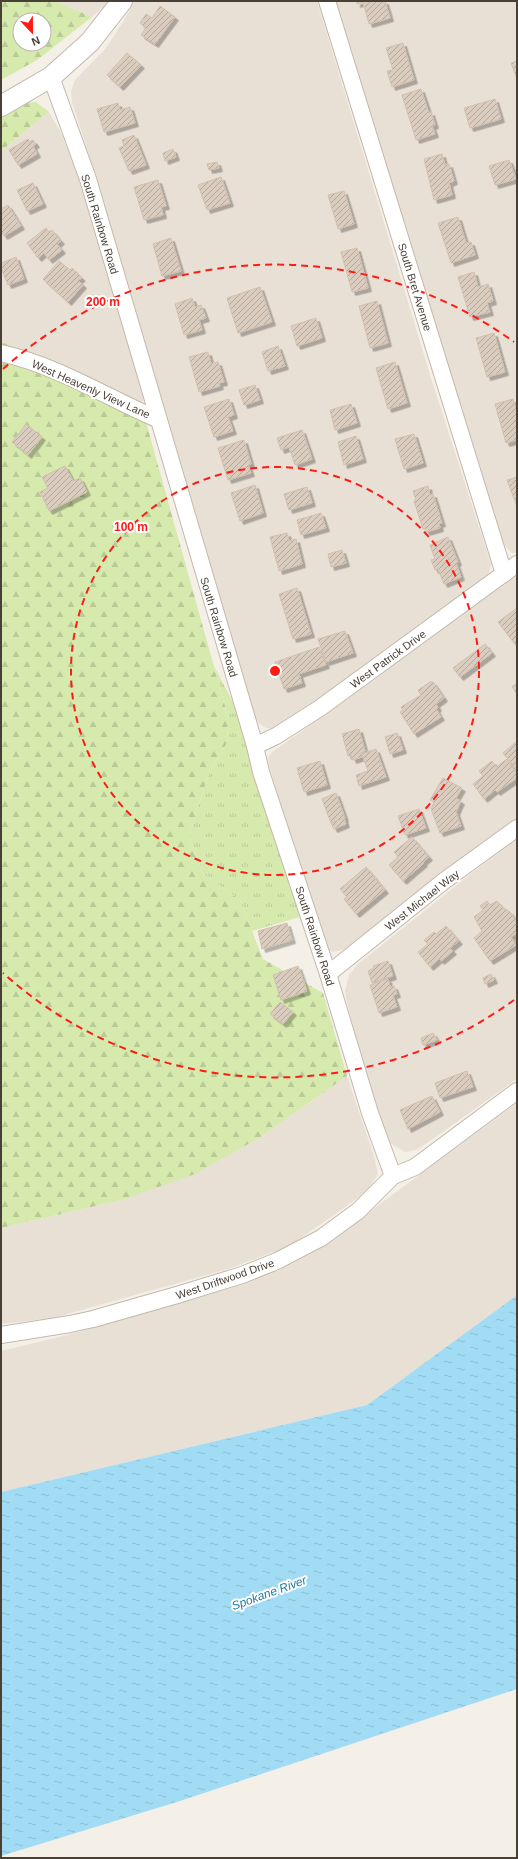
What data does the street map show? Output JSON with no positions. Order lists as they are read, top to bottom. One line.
{"streets":{"street":["South Rainbow Road","South Bret Avenue","West Heavenly View Lane","West Patrick Drive","West Michael Way","West Driftwood Drive"]},"crossings":[["South Rainbow Road","West Heavenly View Lane"],["South Rainbow Road","West Patrick Drive"],["South Rainbow Road","West Michael Way"],["South Rainbow Road","West Driftwood Drive"],["South Bret Avenue","West Patrick Drive"]],"water":["Spokane River"],"north":"bottom","rings":["200 m","100 m"]}
